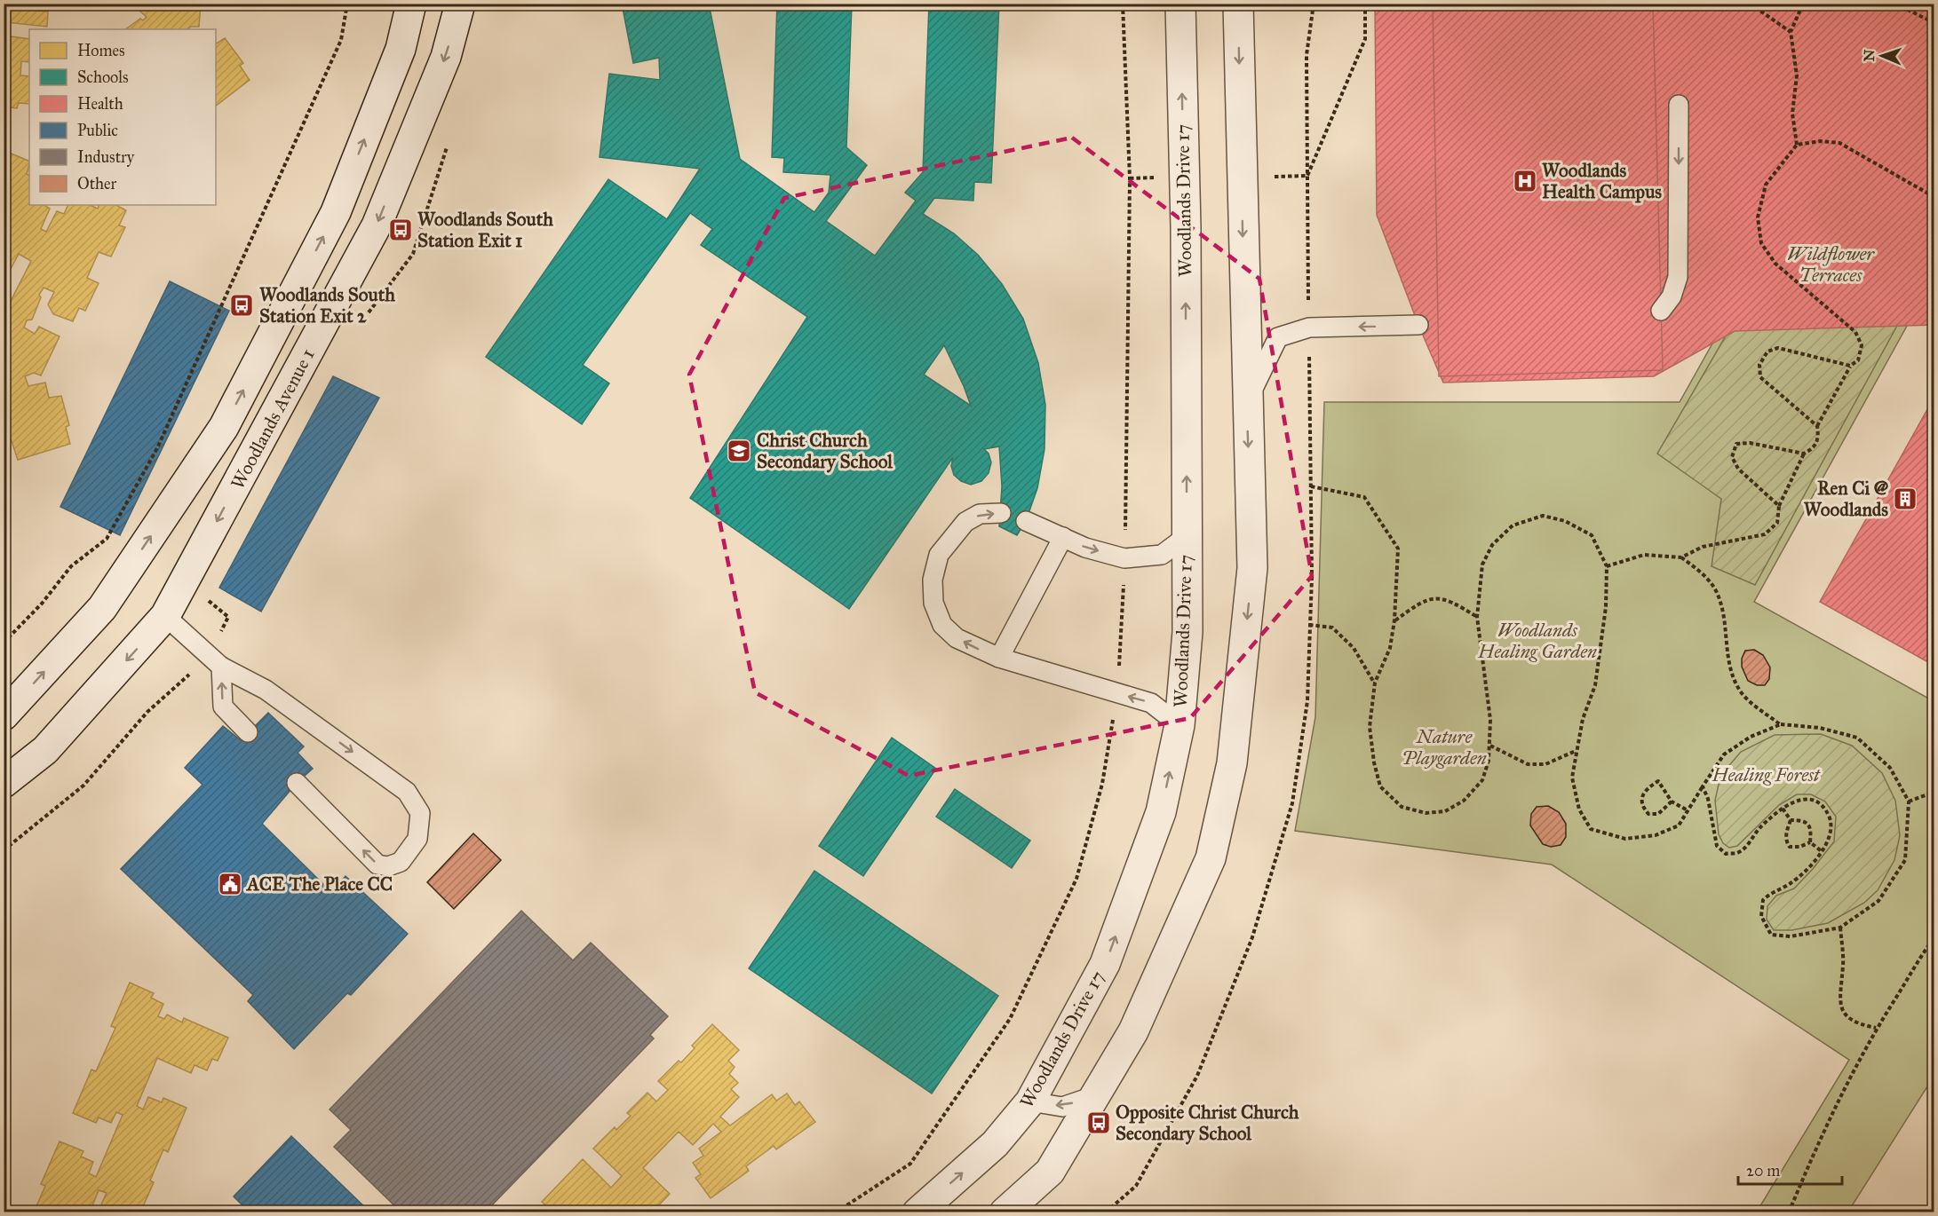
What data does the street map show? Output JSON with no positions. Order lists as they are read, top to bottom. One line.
{"streets":{"street":["Woodlands Drive 17","Woodlands Avenue 1"]},"parks":["Wildflower Terraces","Woodlands Healing Garden","Nature Playgarden","Healing Forest"],"places":{"hospital":["Woodlands Health Campus"],"bus stop":["Woodlands South Station Exit 1","Woodlands South Station Exit 2","Opposite Christ Church Secondary School"],"school or university":["Christ Church Secondary School"],"building":["Ren Ci @ Woodlands"],"public building":["ACE The Place CC"]},"legend":["Homes","Schools","Health","Public","Industry","Other"],"scale_bar":"20 m","north":"left"}
